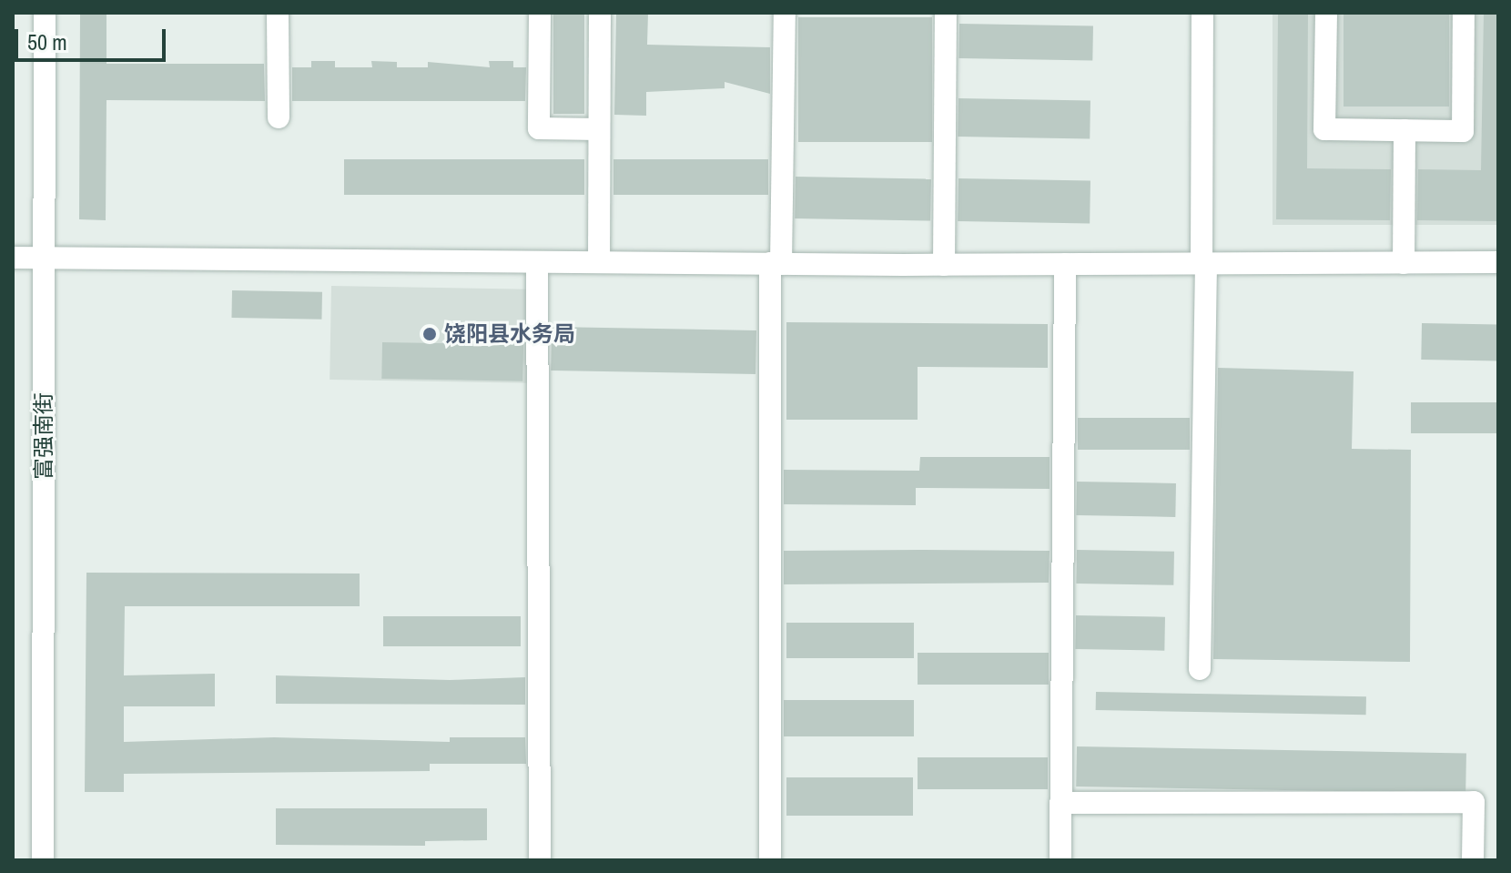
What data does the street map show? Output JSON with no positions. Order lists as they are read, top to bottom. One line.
{"streets":{"street":["富强南街"]},"places":["饶阳县水务局"],"scale_bar":"50 m"}
